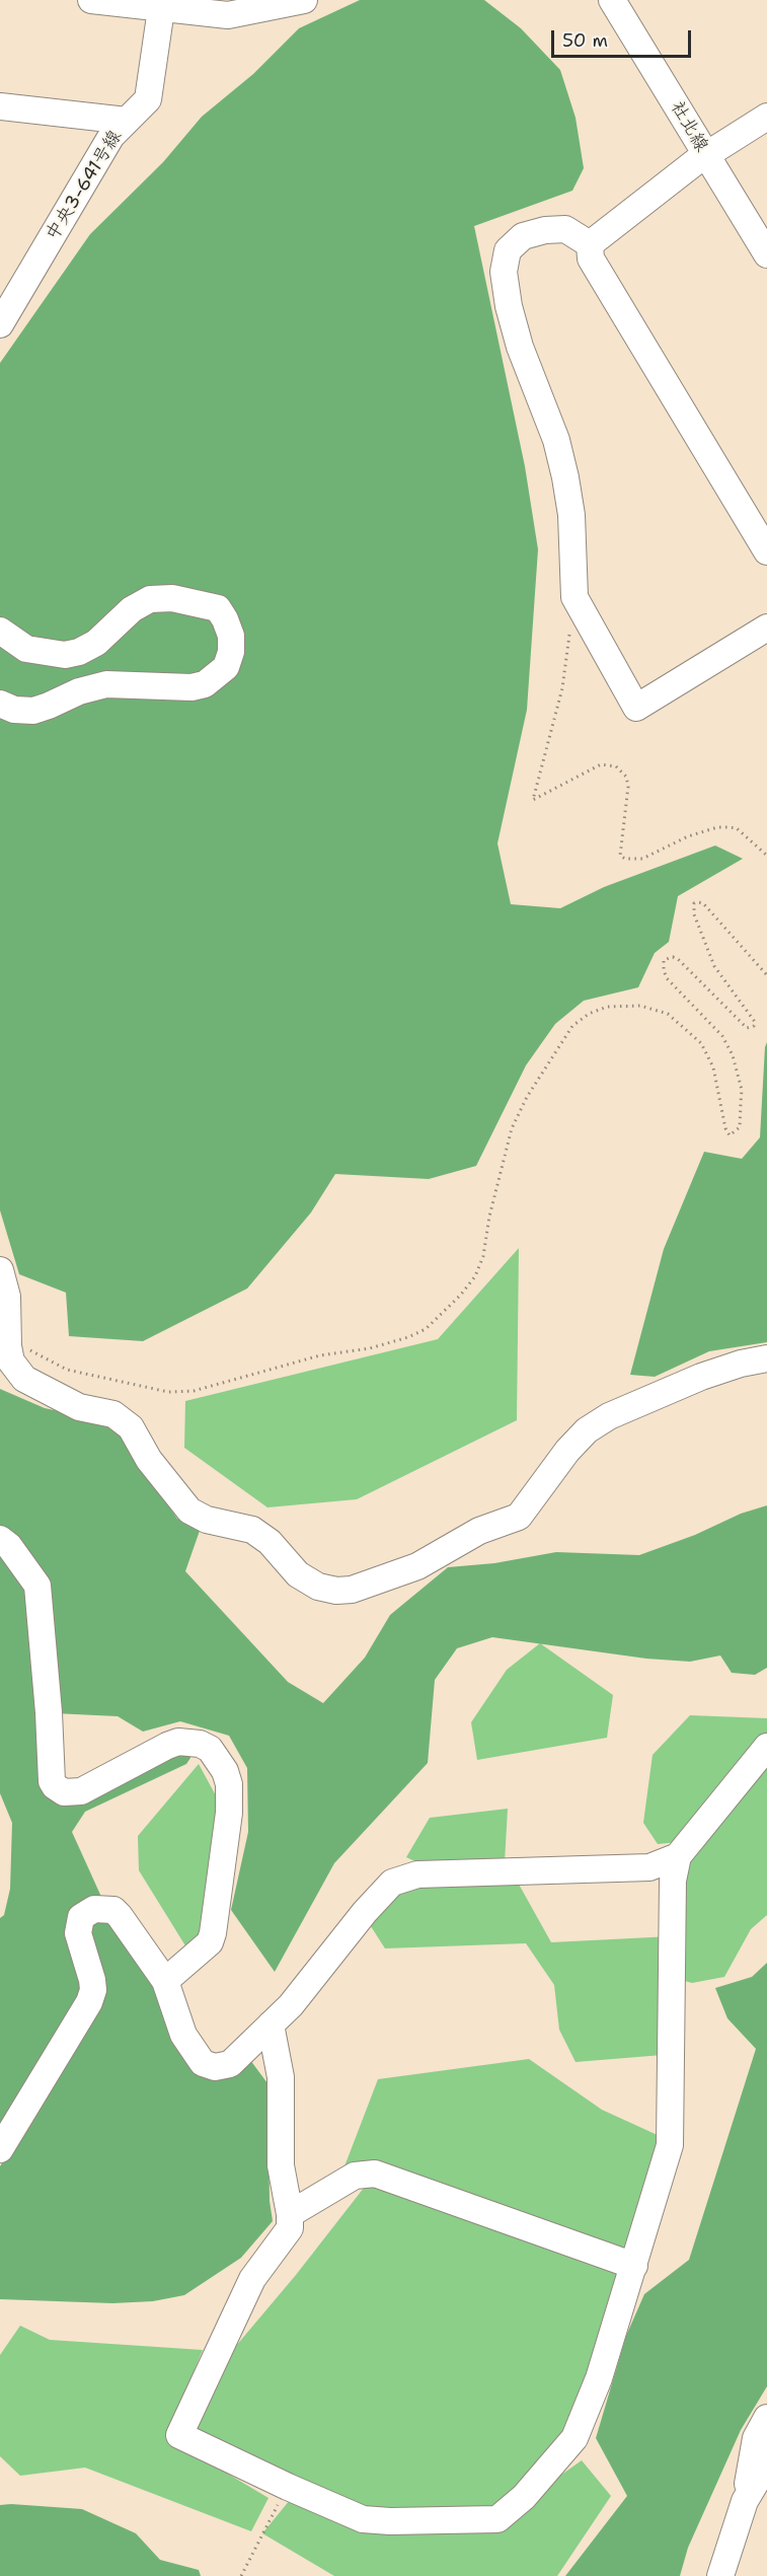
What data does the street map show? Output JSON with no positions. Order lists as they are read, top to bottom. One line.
{"streets":{"street":["社北線","中央3-641号線"]},"scale_bar":"50 m"}
